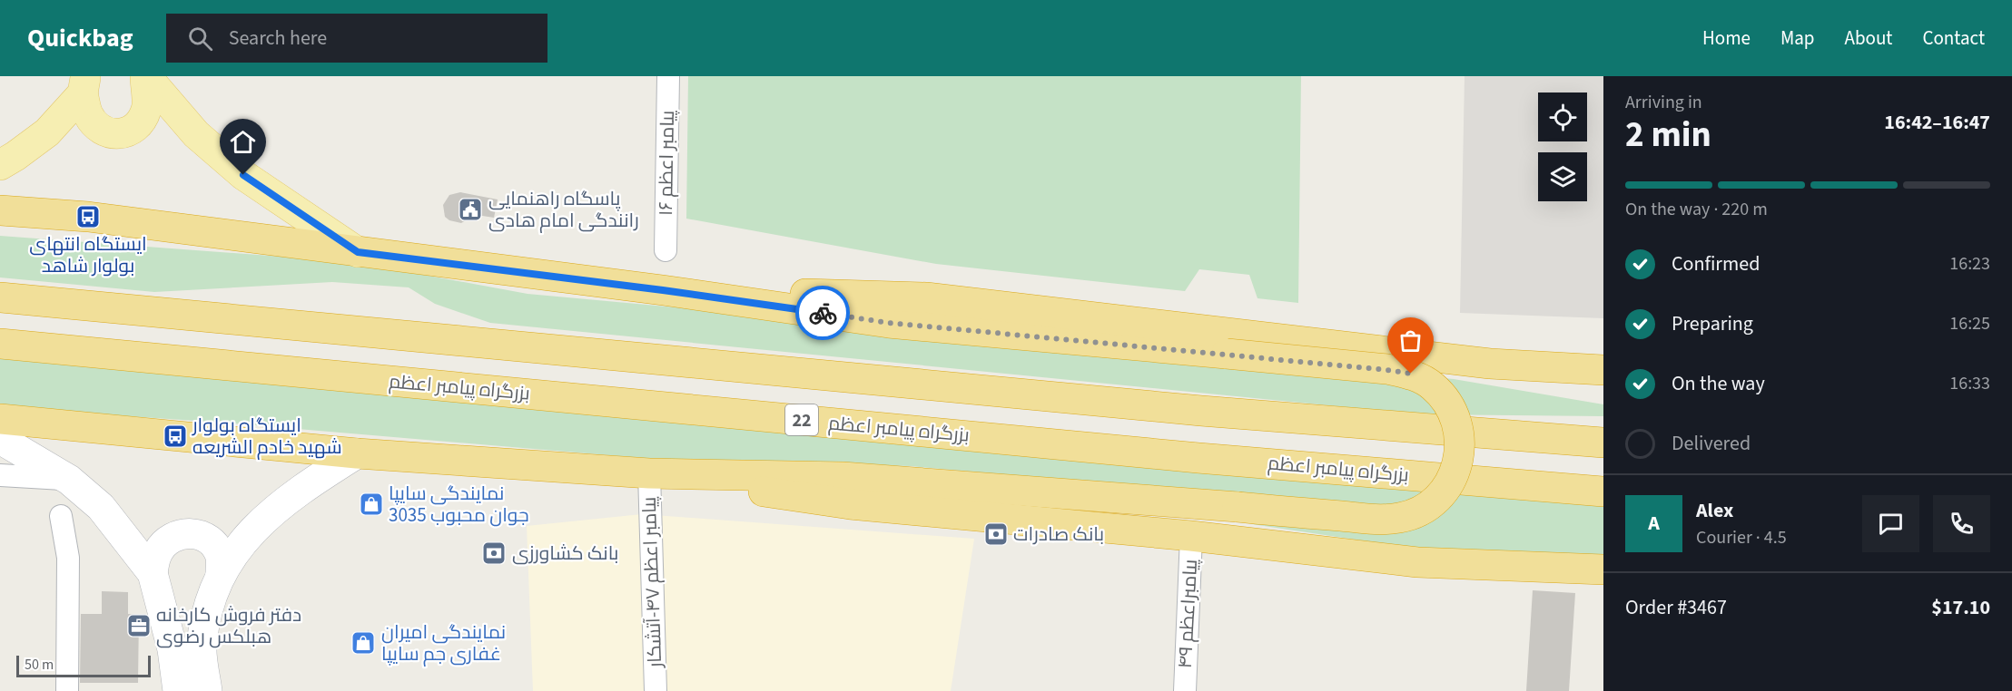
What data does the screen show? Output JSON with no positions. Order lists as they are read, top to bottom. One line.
{"streets":{"highway":["بزرگراه پیامبر اعظم","22"],"street":["پیامبر اعظم ۱۶","پیامبر اعظم ۴۷-آتشکار","پیامبراعظم ۴۹"]},"places":{"public building":["پاسگاه راهنمایی رانندگی امام هادی"],"bus stop":["ایستگاه انتهای بولوار شاهد","ایستگاه بولوار شهید خادم الشریعه"],"shop":["نمایندگی سایپا جوان محبوب 3035","نمایندگی امیران غفاری جم سایپا"],"bank":["بانک صادرات","بانک کشاورزی"],"office":["دفتر فروش کارخانه هبلکس رضوی"]},"scale_bar":"50 m","page":{"header":"Quickbag","search":"Search here","nav":["Home","Map","About","Contact"],"heading":["2 min","Arriving in","16:42–16:47"],"panel":["Alex","Courier · 4.5","Order #3467","$17.10"],"bar":"On the way · 220 m","list":[["Confirmed","16:23"],["Preparing","16:25"],["On the way","16:33"],"Delivered"],"round":"A","scale":"50 m"}}
